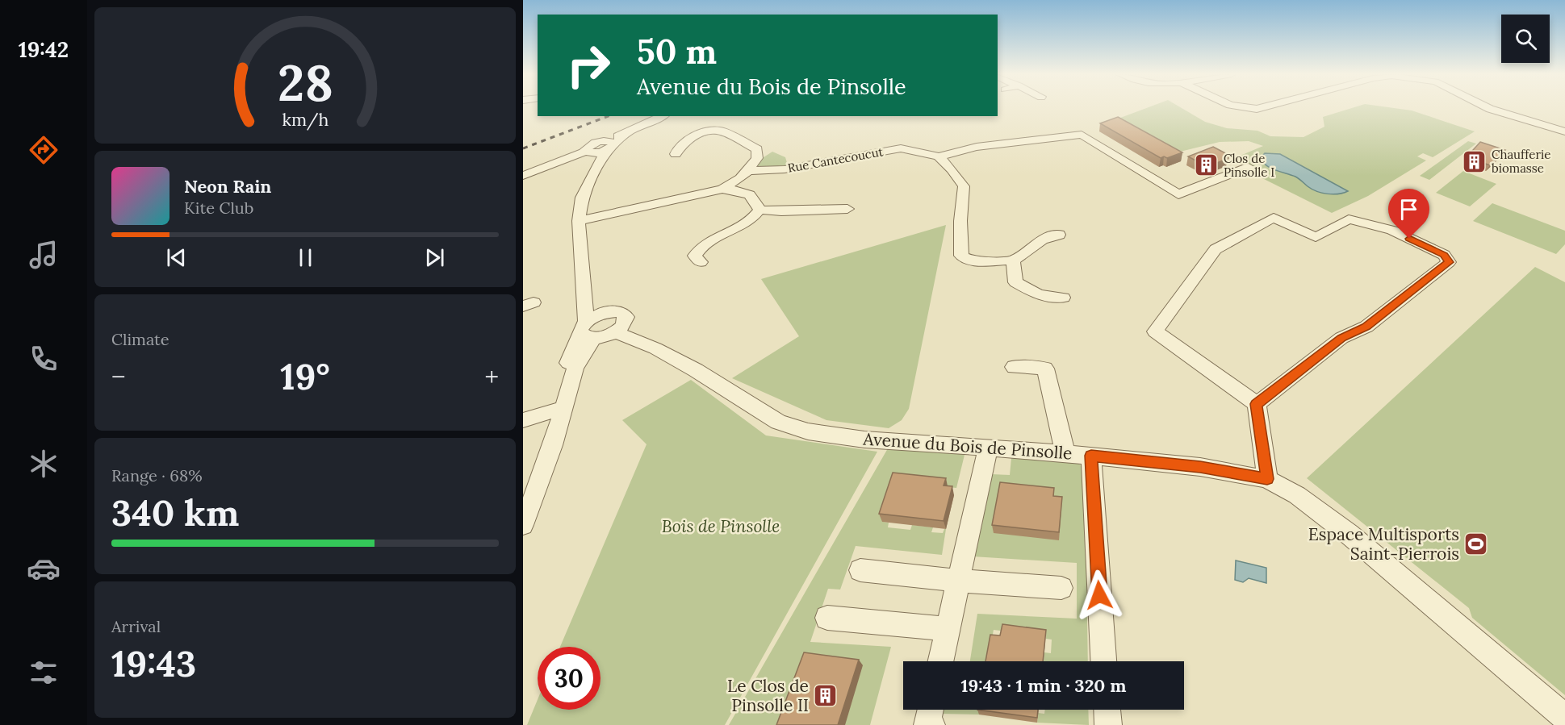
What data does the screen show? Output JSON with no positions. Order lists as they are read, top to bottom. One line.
{"streets":{"street":["Rue Cantecoucut","Avenue du Bois de Pinsolle"]},"parks":["Bois de Pinsolle"],"places":{"building":["Chaufferie biomasse","Clos de Pinsolle I","Le Clos de Pinsolle II"],"sports":["Espace Multisports Saint-Pierrois"]},"page":{"tabs":"19:42","turn":["50 m","Avenue du Bois de Pinsolle"],"song":["Neon Rain","Kite Club"],"tile":["Climate",["Range · 68%","340 km"],["Arrival","19:43"]],"heat":["−","19°","+"],"limit":"30","trip":"19:43 · 1 min · 320 m","gauge":["28","km/h"]}}
